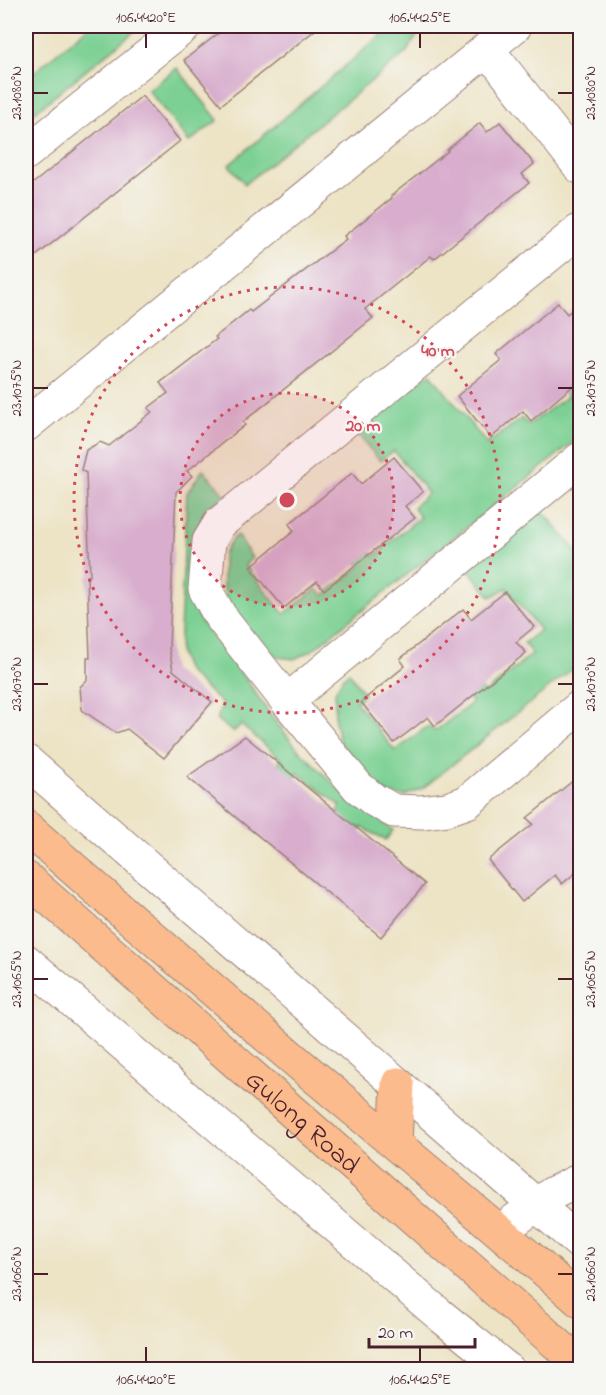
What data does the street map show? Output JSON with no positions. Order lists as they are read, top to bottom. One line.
{"streets":{"main road":["Gulong Road"]},"scale_bar":"20 m","coordinates":["106.4420°E","106.4425°E","23.1080°N","23.1075°N","23.1070°N","23.1065°N","23.1060°N"],"rings":["40 m","20 m"]}
